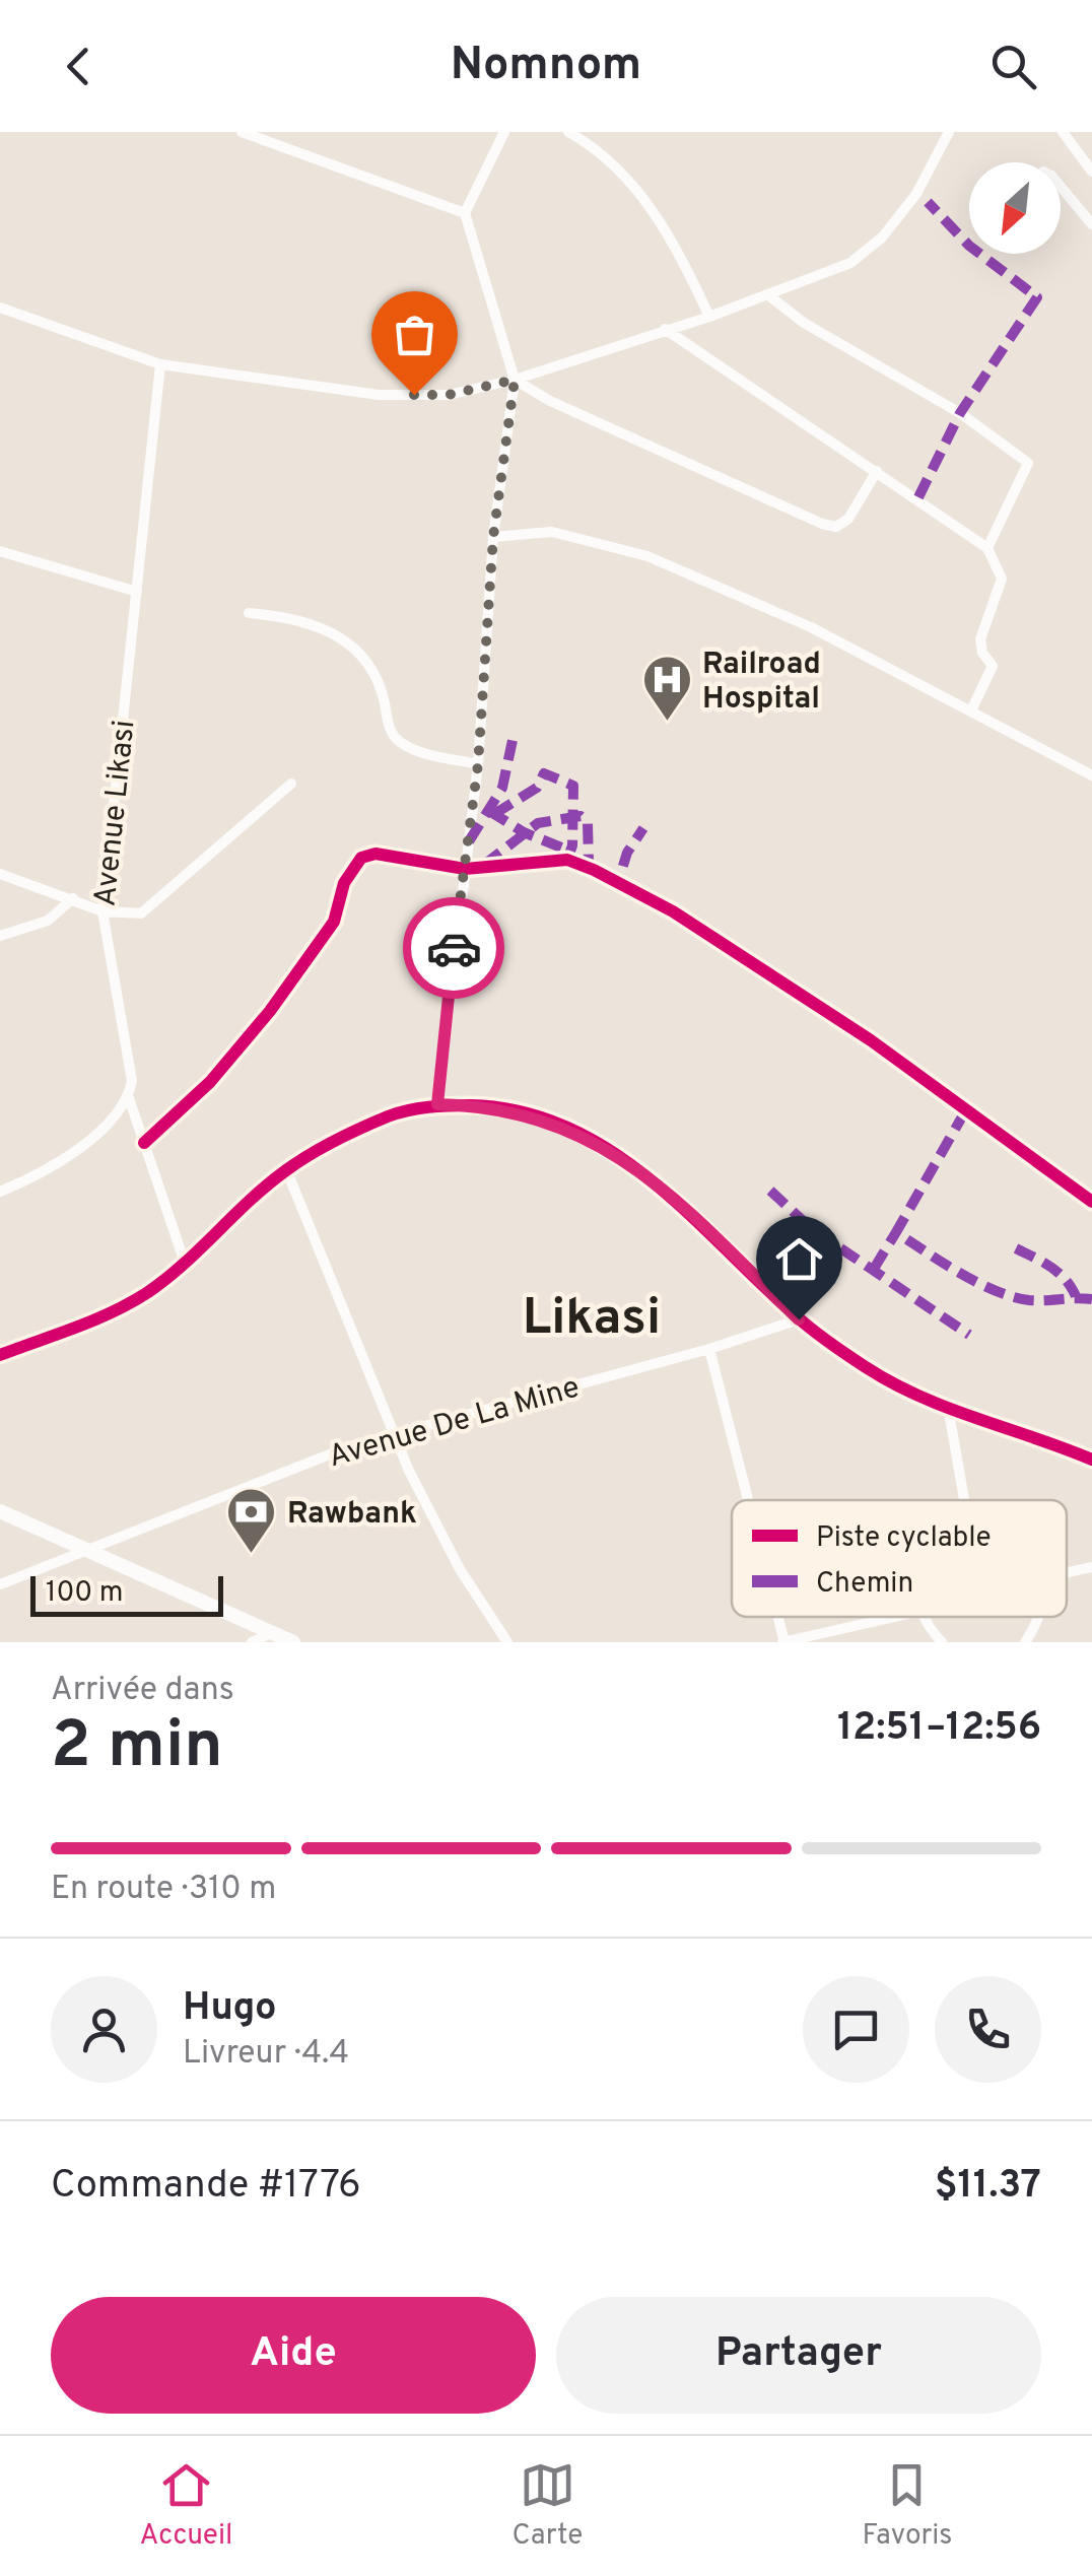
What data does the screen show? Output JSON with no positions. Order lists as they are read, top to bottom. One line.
{"streets":{"street":["Avenue Likasi","Avenue De La Mine"]},"districts":["Likasi"],"places":{"hospital":["Railroad Hospital"],"bank":["Rawbank"]},"legend":["Piste cyclable","Chemin"],"scale_bar":"100 m","north":"bottom left","page":{"header":"Nomnom","scale":"100 m","heading":["2 min","Arrivée dans","12:51–12:56"],"panel":["Hugo","Livreur · 4.4","Commande #1776","$11.37"],"bar":"En route · 310 m","buttons":["Aide","Partager"],"tabs":["Accueil","Carte","Favoris"]}}
